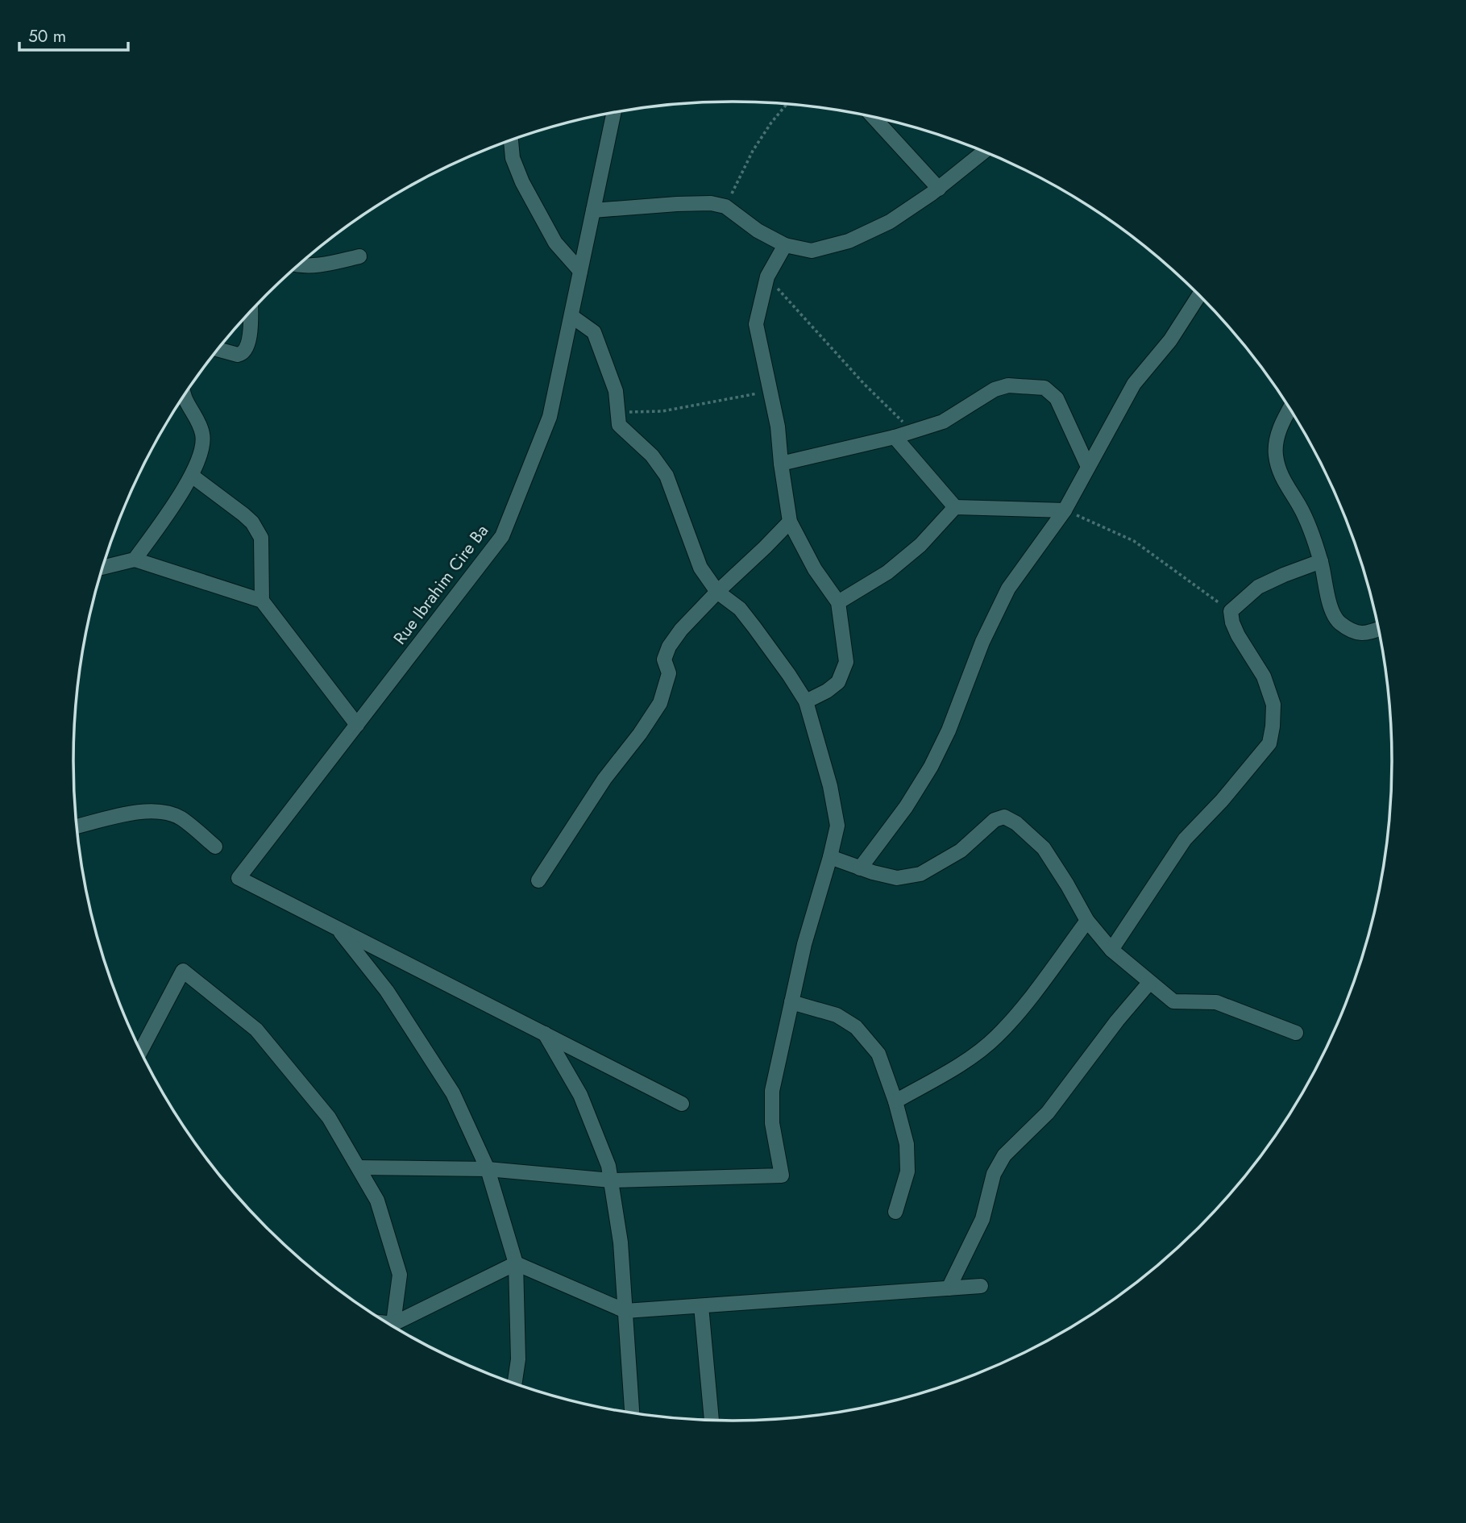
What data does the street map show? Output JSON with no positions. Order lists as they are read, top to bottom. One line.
{"streets":{"street":["Rue Ibrahim Cire Ba"]},"scale_bar":"50 m"}
